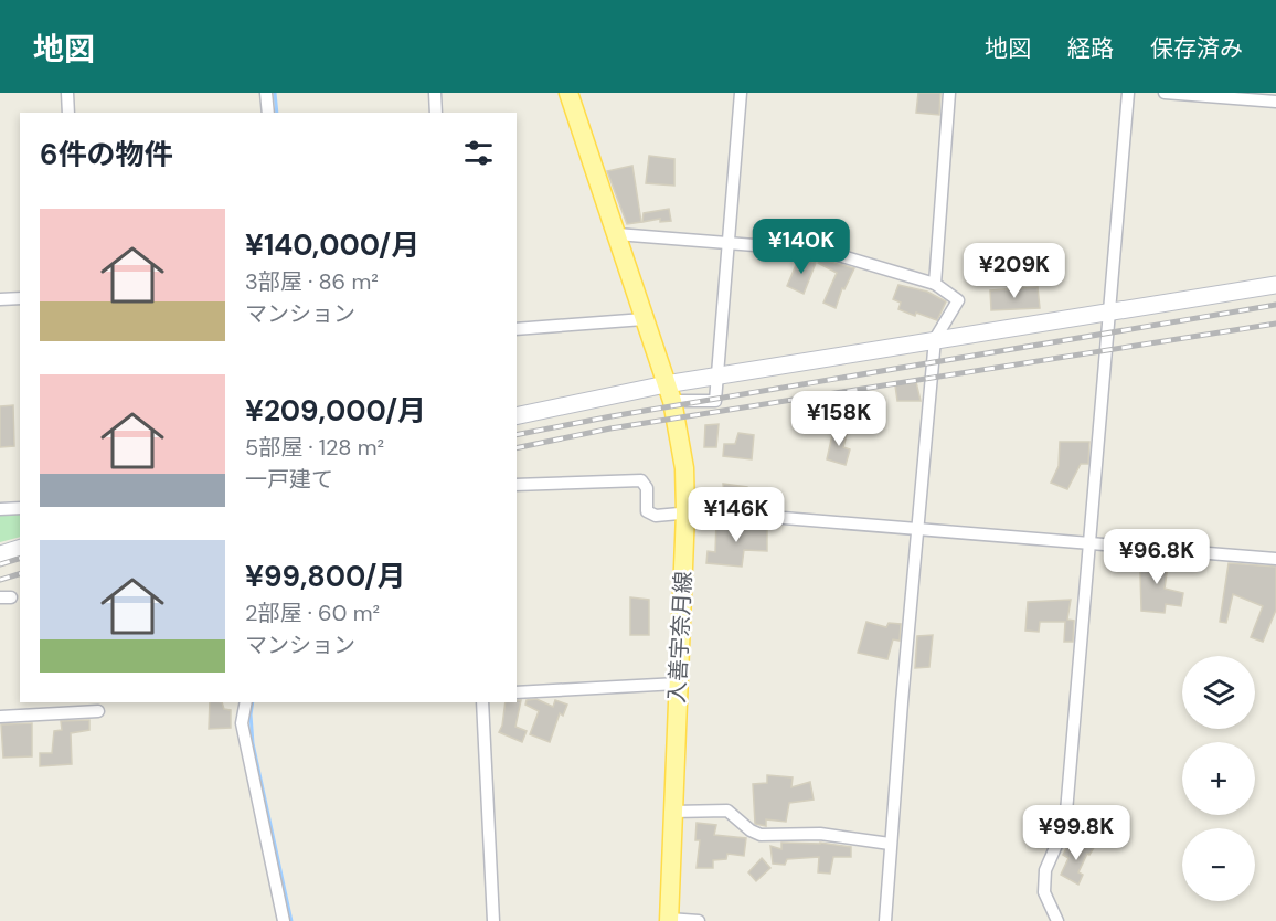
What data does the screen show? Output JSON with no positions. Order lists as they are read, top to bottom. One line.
{"streets":{"main road":["入善宇奈月線"]},"page":{"header":"地図","nav":["地図","経路","保存済み"],"heading":"6件の物件","list":[{"name":"¥140,000/月","note":"3部屋 · 86 m² · マンション"},{"name":"¥209,000/月","note":"5部屋 · 128 m² · 一戸建て"},{"name":"¥99,800/月","note":"2部屋 · 60 m² · マンション"}],"price":["¥140K","¥209K","¥158K","¥146K","¥96.8K","¥99.8K"],"map_buttons":["+","−"]}}
